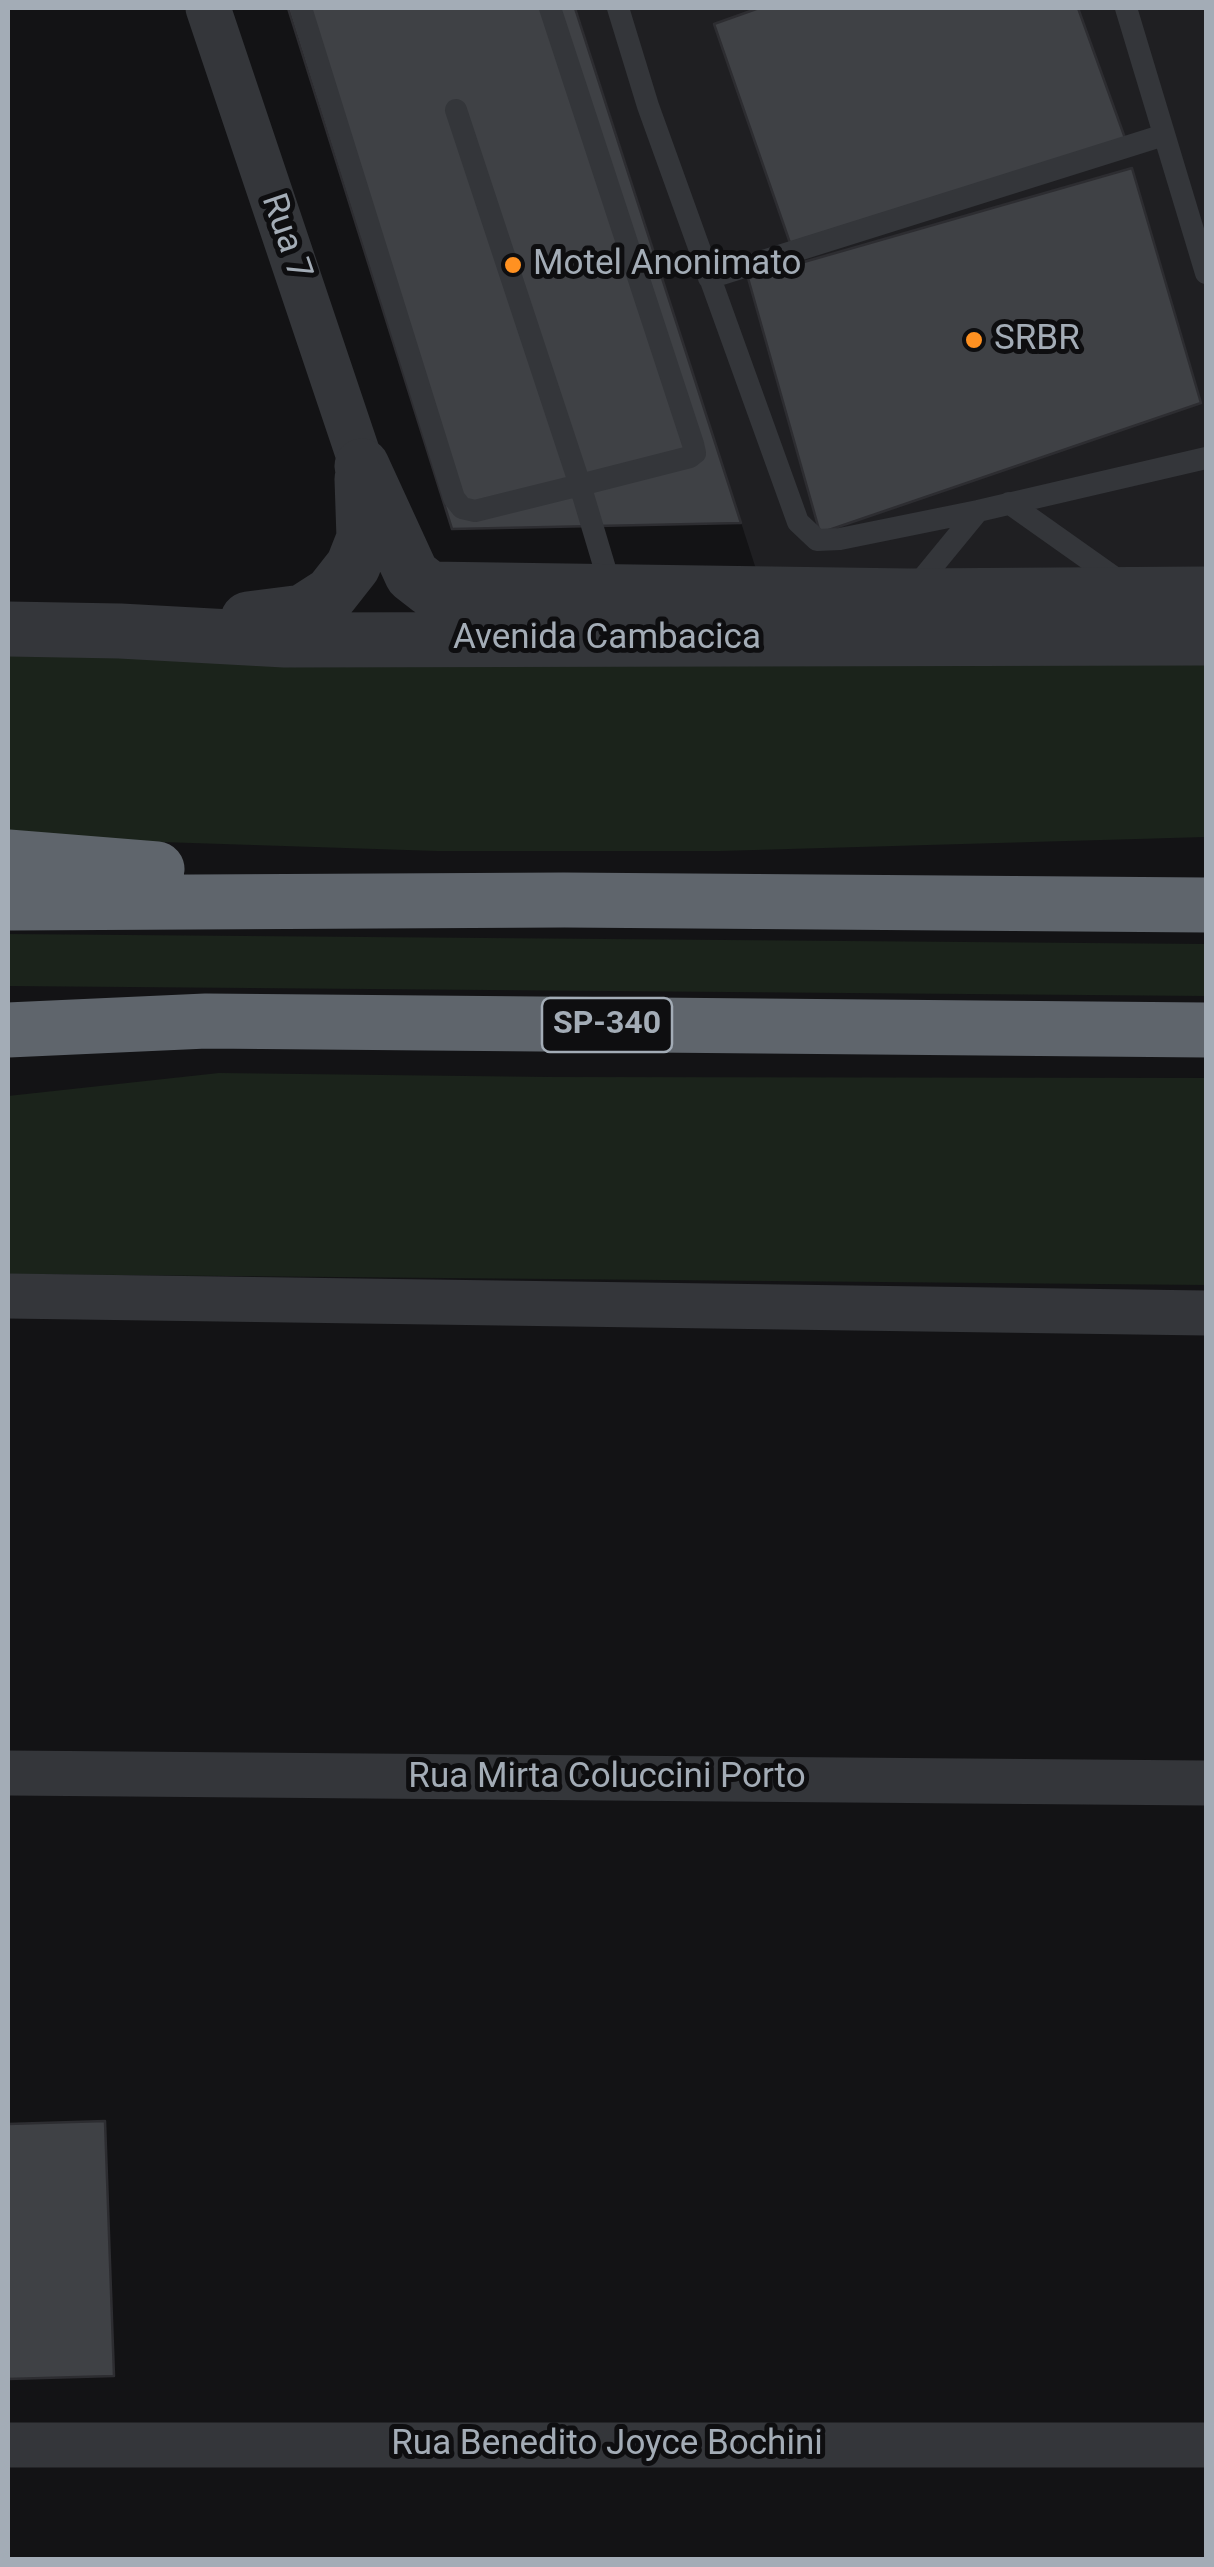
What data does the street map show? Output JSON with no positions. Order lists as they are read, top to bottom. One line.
{"streets":{"highway":["SP-340"],"street":["Rua 7","Avenida Cambacica","Rua Mirta Coluccini Porto","Rua Benedito Joyce Bochini"]},"crossings":[["Rua 7","Avenida Cambacica"]],"places":["Motel Anonimato","SRBR"]}
